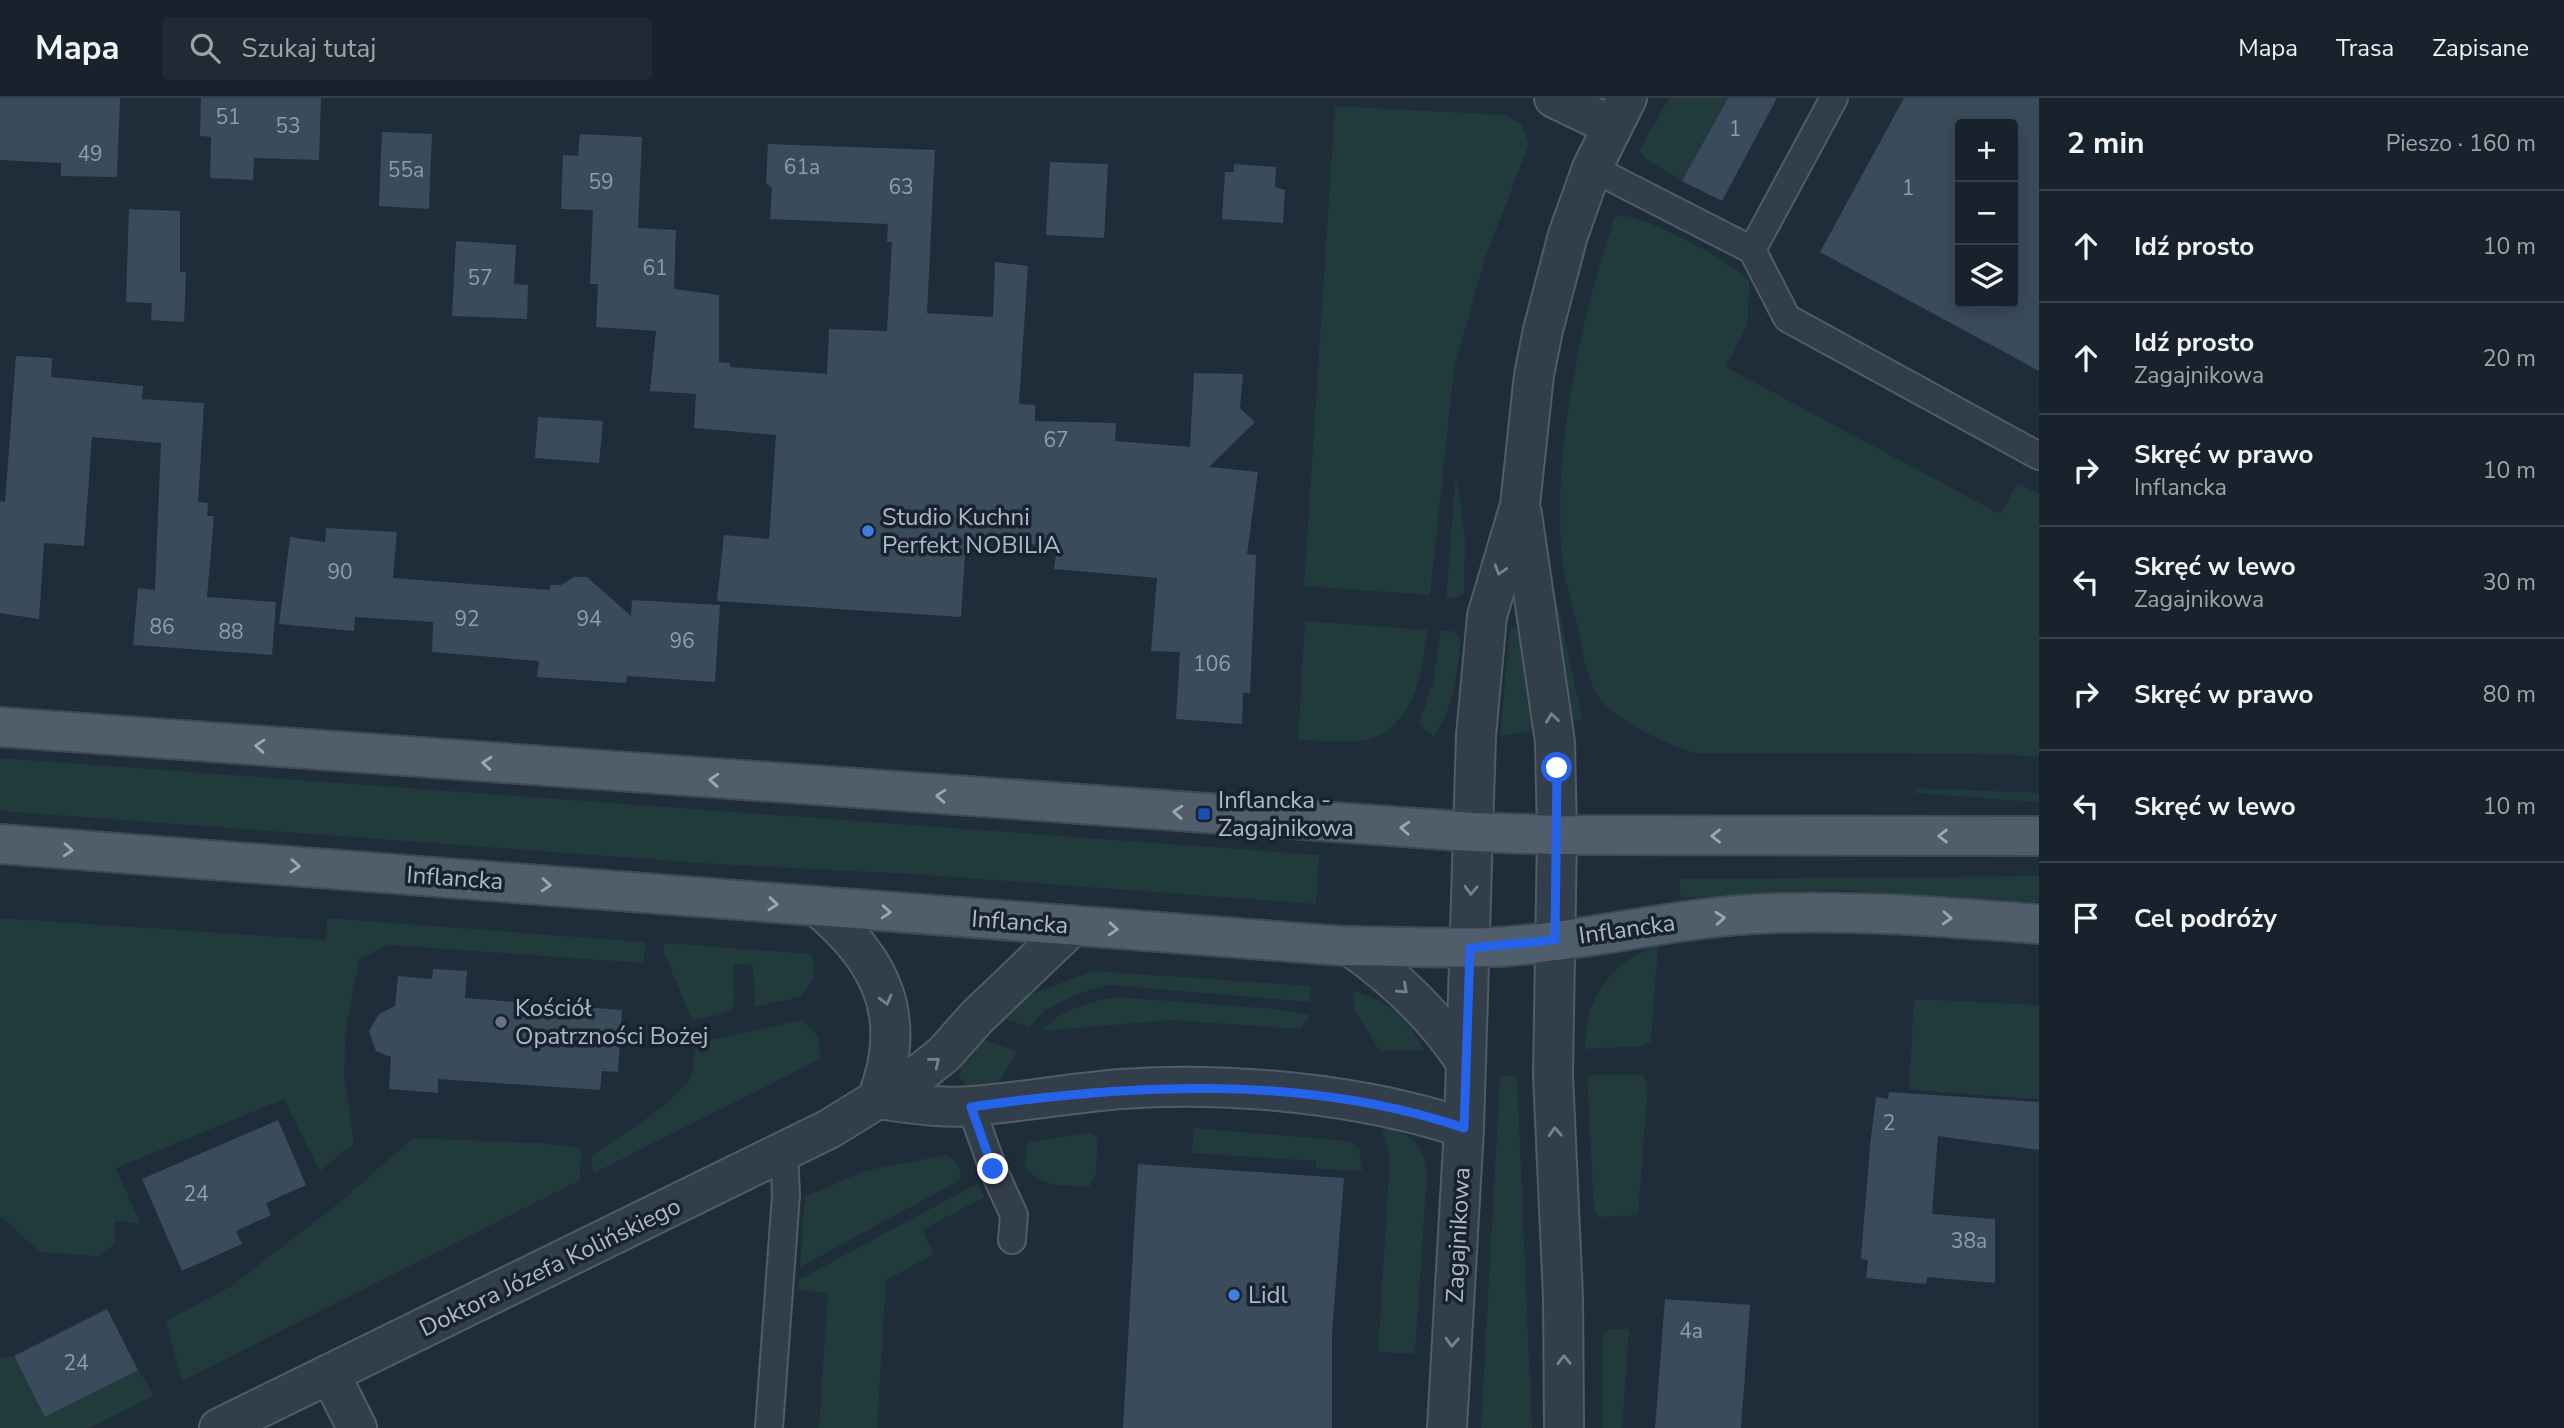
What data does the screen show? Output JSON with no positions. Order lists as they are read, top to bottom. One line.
{"streets":{"main road":["Inflancka"],"street":["Zagajnikowa","Doktora Józefa Kolińskiego"]},"crossings":[["Inflancka","Zagajnikowa"],["Inflancka","Doktora Józefa Kolińskiego"]],"places":{"other":["Studio Kuchni Perfekt NOBILIA","Kościół Opatrzności Bożej","Lidl"],"transit":["Inflancka - Zagajnikowa"]},"house_numbers":["51","53","1","49","61a","55a","59","63","1","61","57","67","90","92","94","86","88","96","106","2","24","38a","4a","24"],"page":{"header":"Mapa","search":"Szukaj tutaj","nav":["Mapa","Trasa","Zapisane"],"heading":["2 min","Pieszo · 160 m"],"map_buttons":["+","−"],"list":[["Idź prosto","10 m"],["Idź prosto","Zagajnikowa","20 m"],["Skręć w prawo","Inflancka","10 m"],["Skręć w lewo","Zagajnikowa","30 m"],["Skręć w prawo","80 m"],["Skręć w lewo","10 m"],"Cel podróży"]}}
